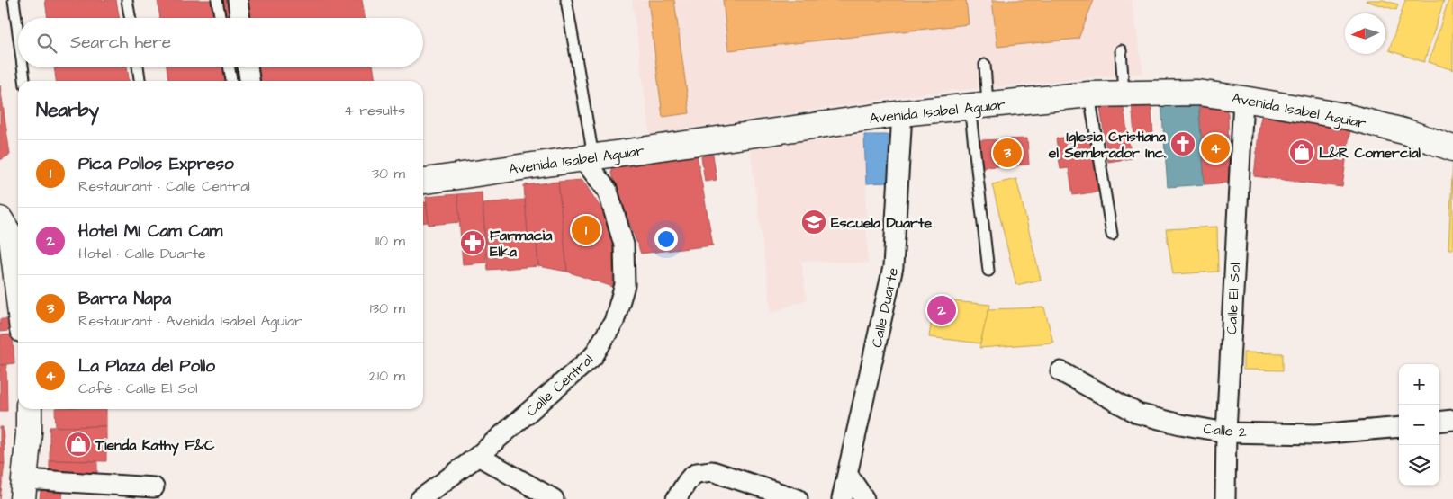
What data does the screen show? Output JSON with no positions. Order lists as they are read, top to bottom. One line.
{"streets":{"main road":["Avenida Isabel Aguiar"],"street":["Calle El Sol","Calle Duarte","Calle Central","Calle 2"]},"crossings":[["Avenida Isabel Aguiar","Calle El Sol"],["Avenida Isabel Aguiar","Calle Duarte"],["Avenida Isabel Aguiar","Calle Central"],["Calle El Sol","Calle 2"]],"places":{"church":["Iglesia Cristiana el Sembrador Inc."],"shop":["L&R Comercial","Tienda Kathy F&C"],"school or university":["Escuela Duarte"],"pharmacy":["Farmacia Elka"]},"north":"left","page":{"search":"Search here","heading":["Nearby","4 results"],"pins":["4","3","1","2"],"list":[{"mark":"1","name":"Pica Pollos Expreso","note":"Restaurant · Calle Central","value":"30 m"},{"mark":"2","name":"Hotel MI Cam Cam","note":"Hotel · Calle Duarte","value":"110 m"},{"mark":"3","name":"Barra Napa","note":"Restaurant · Avenida Isabel Aguiar","value":"130 m"},{"mark":"4","name":"La Plaza del Pollo","note":"Café · Calle El Sol","value":"210 m"}],"map_buttons":["+","−"]}}
